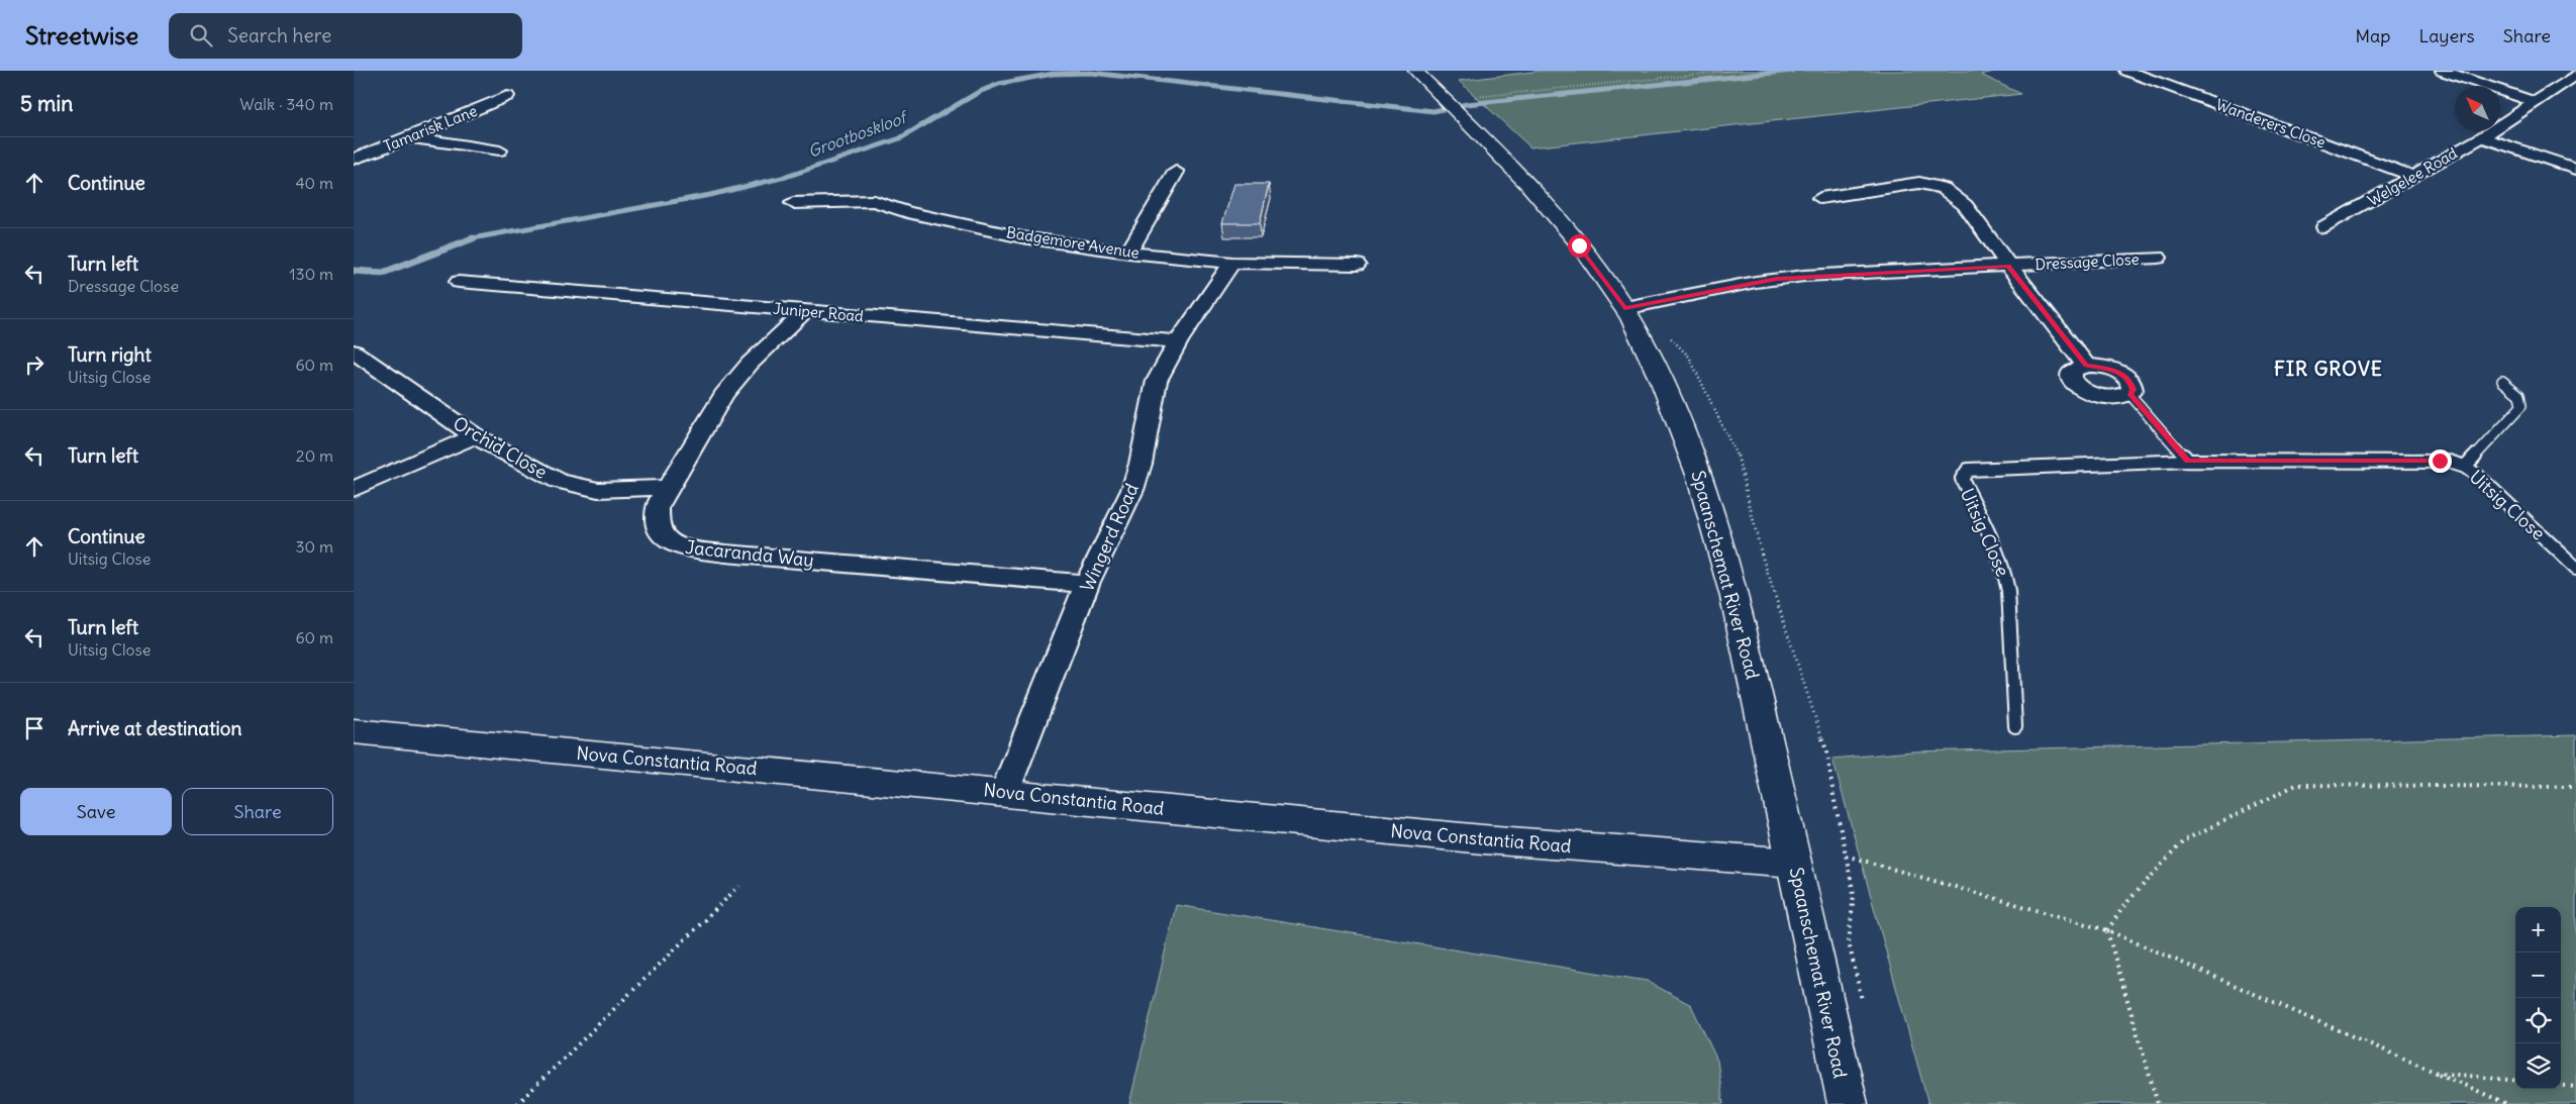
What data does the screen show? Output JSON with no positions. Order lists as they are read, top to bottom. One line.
{"streets":{"main road":["Spaanschemat River Road","Nova Constantia Road"],"street":["Wanderers Close","Tamarisk Lane","Welgelee Road","Badgemore Avenue","Dressage Close","Juniper Road","Orchid Close","Wingerd Road","Jacaranda Way"],"lane":["Uitsig Close"]},"crossings":[["Wanderers Close","Welgelee Road"],["Badgemore Avenue","Wingerd Road"],["Dressage Close","Spaanschemat River Road"],["Juniper Road","Wingerd Road"],["Juniper Road","Jacaranda Way"],["Orchid Close","Jacaranda Way"],["Wingerd Road","Jacaranda Way"],["Wingerd Road","Nova Constantia Road"],["Spaanschemat River Road","Nova Constantia Road"]],"districts":["FIR GROVE"],"water":["Grootboskloof"],"north":"top left","page":{"header":"Streetwise","search":"Search here","nav":["Map","Layers","Share"],"heading":["5 min","Walk · 340 m"],"list":[["Continue","40 m"],["Turn left","Dressage Close","130 m"],["Turn right","Uitsig Close","60 m"],["Turn left","20 m"],["Continue","Uitsig Close","30 m"],["Turn left","Uitsig Close","60 m"],"Arrive at destination"],"buttons":["Save","Share"],"map_buttons":["+","−"]}}
